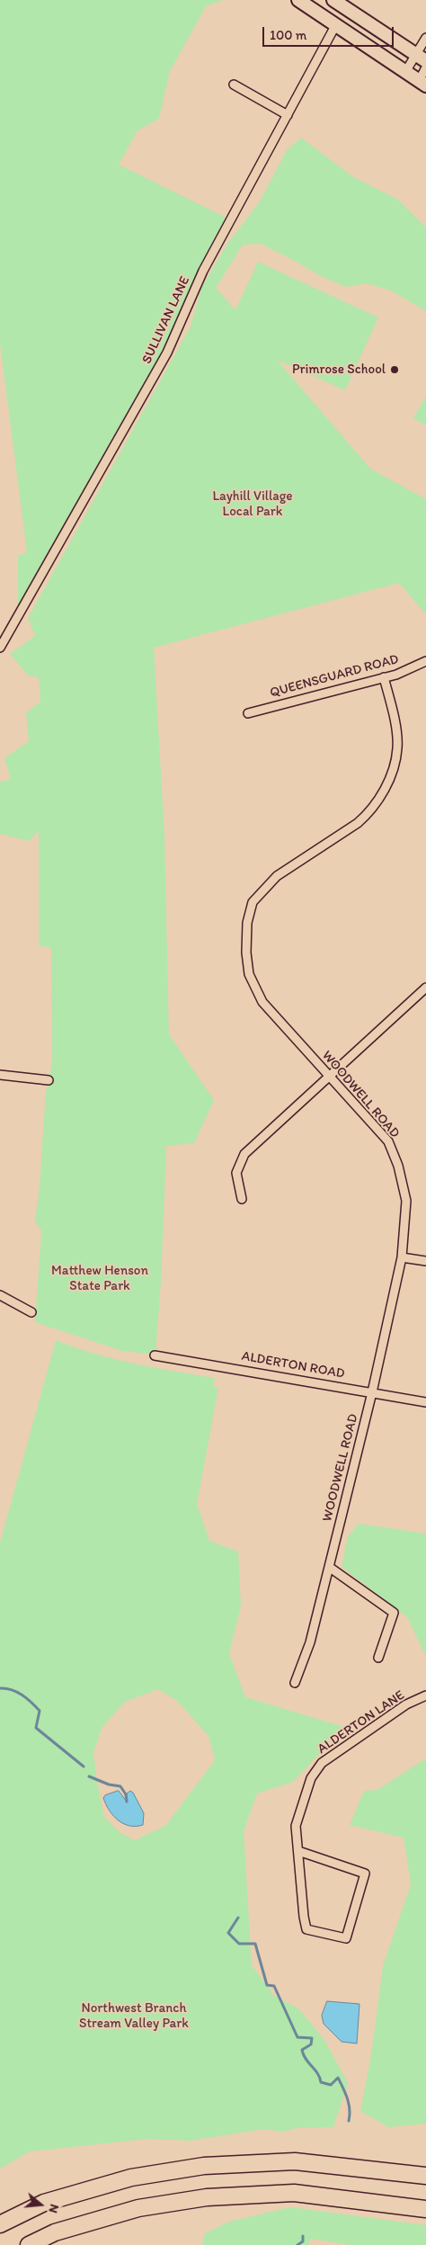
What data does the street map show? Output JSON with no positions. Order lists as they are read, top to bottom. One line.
{"streets":{"street":["SULLIVAN LANE","QUEENSGUARD ROAD","WOODWELL ROAD","ALDERTON ROAD","ALDERTON LANE"]},"crossings":[["QUEENSGUARD ROAD","WOODWELL ROAD"],["WOODWELL ROAD","ALDERTON ROAD"]],"parks":["Layhill Village Local Park","Matthew Henson State Park","Northwest Branch Stream Valley Park"],"places":["Primrose School"],"scale_bar":"100 m","north":"right"}
